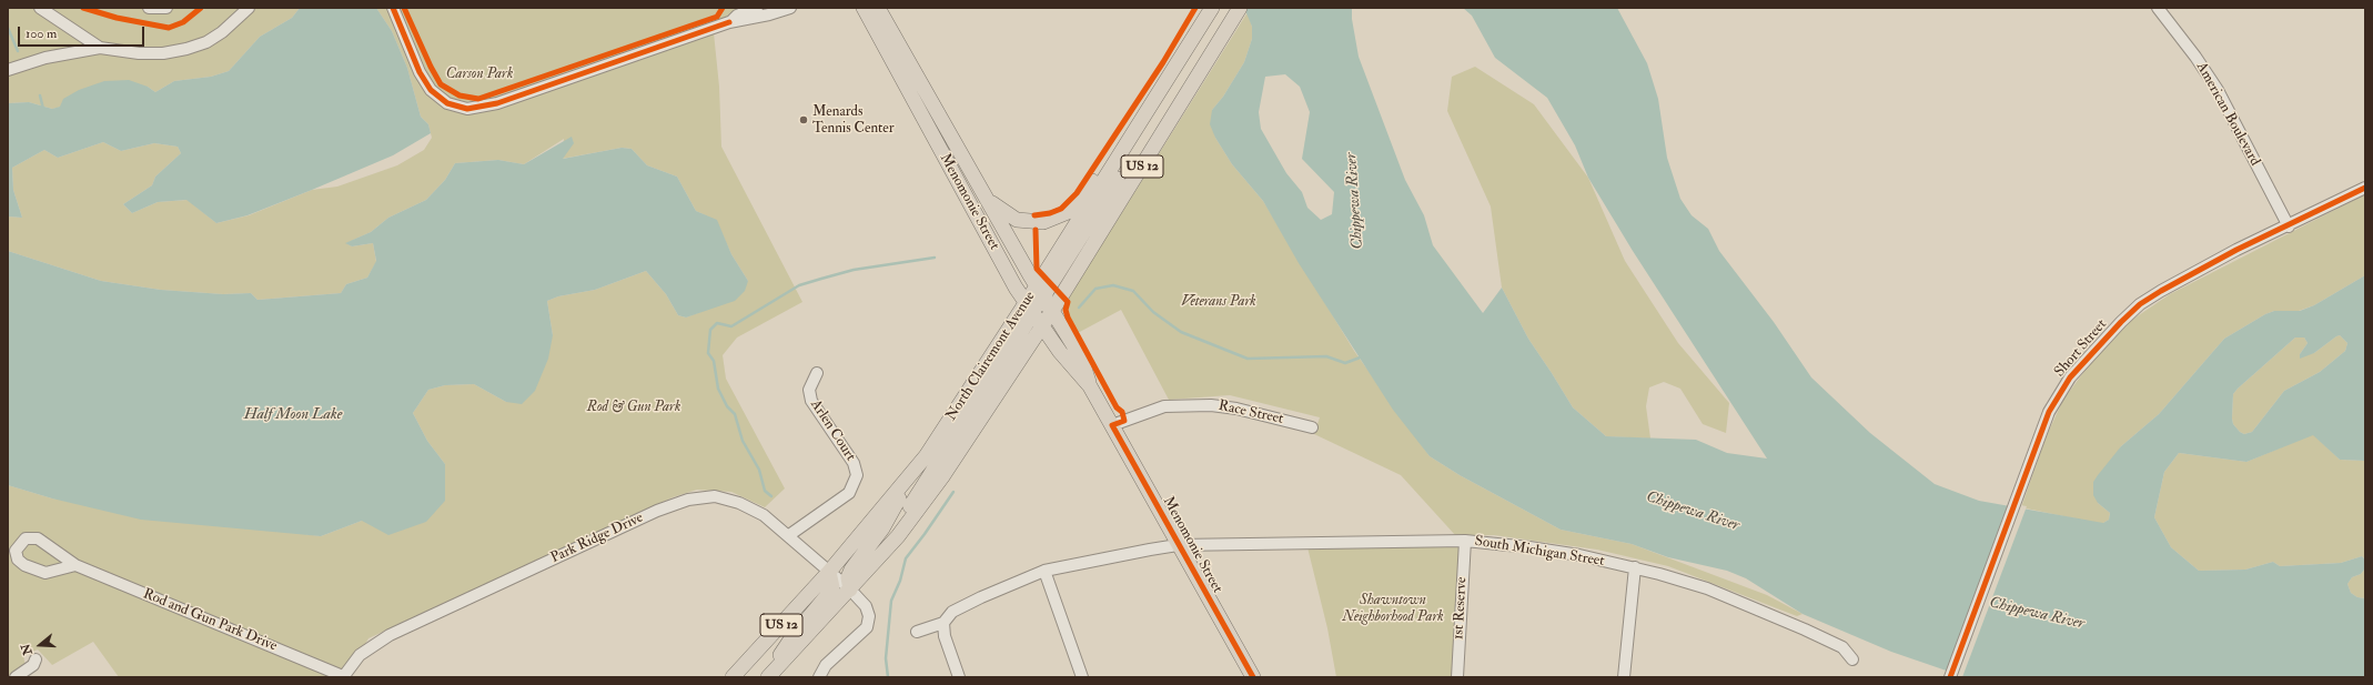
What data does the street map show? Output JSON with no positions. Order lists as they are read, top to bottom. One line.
{"streets":{"main road":["US 12","Menomonie Street","North Clairemont Avenue"],"street":["American Boulevard","Short Street","Race Street","Arlen Court","Park Ridge Drive","South Michigan Street","1st Reserve","Rod and Gun Park Drive"]},"crossings":[["American Boulevard","Short Street"],["Menomonie Street","North Clairemont Avenue"],["Menomonie Street","Race Street"],["Menomonie Street","South Michigan Street"],["North Clairemont Avenue","Park Ridge Drive"],["Arlen Court","Park Ridge Drive"],["Park Ridge Drive","Rod and Gun Park Drive"],["South Michigan Street","1st Reserve"]],"water":["Chippewa River","Half Moon Lake"],"parks":["Carson Park","Veterans Park","Rod & Gun Park","Shawntown Neighborhood Park"],"places":["Menards Tennis Center"],"scale_bar":"100 m","north":"left"}
